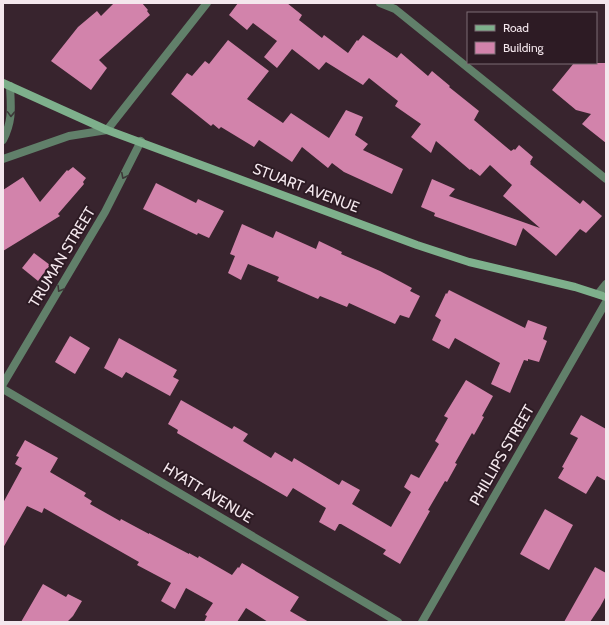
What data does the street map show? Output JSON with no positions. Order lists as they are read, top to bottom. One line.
{"streets":{"street":["STUART AVENUE","TRUMAN STREET","PHILLIPS STREET","HYATT AVENUE"]},"crossings":[["STUART AVENUE","TRUMAN STREET"]],"one_way":["TRUMAN STREET"],"legend":["Road","Building"]}
